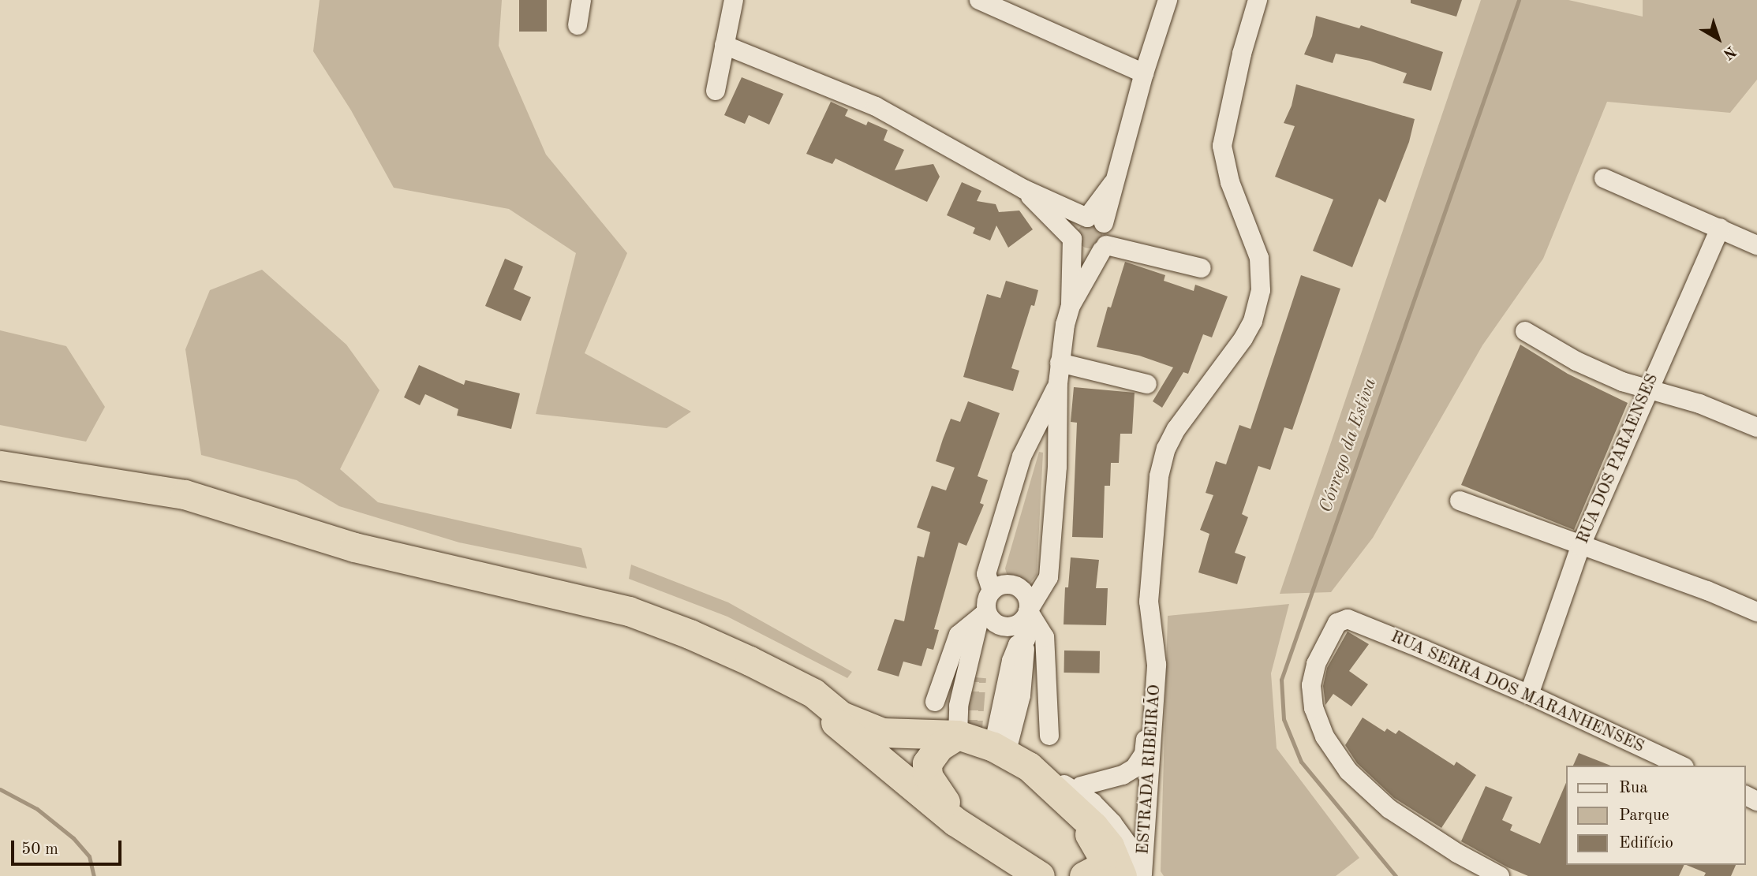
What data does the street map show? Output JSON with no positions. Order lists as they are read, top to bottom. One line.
{"streets":{"street":["RUA DOS PARAENSES","RUA SERRA DOS MARANHENSES","ESTRADA RIBEIRÃO"]},"crossings":[["RUA DOS PARAENSES","RUA SERRA DOS MARANHENSES"]],"water":["Córrego da Estiva"],"legend":["Rua","Parque","Edifício"],"scale_bar":"50 m","north":"bottom right"}
